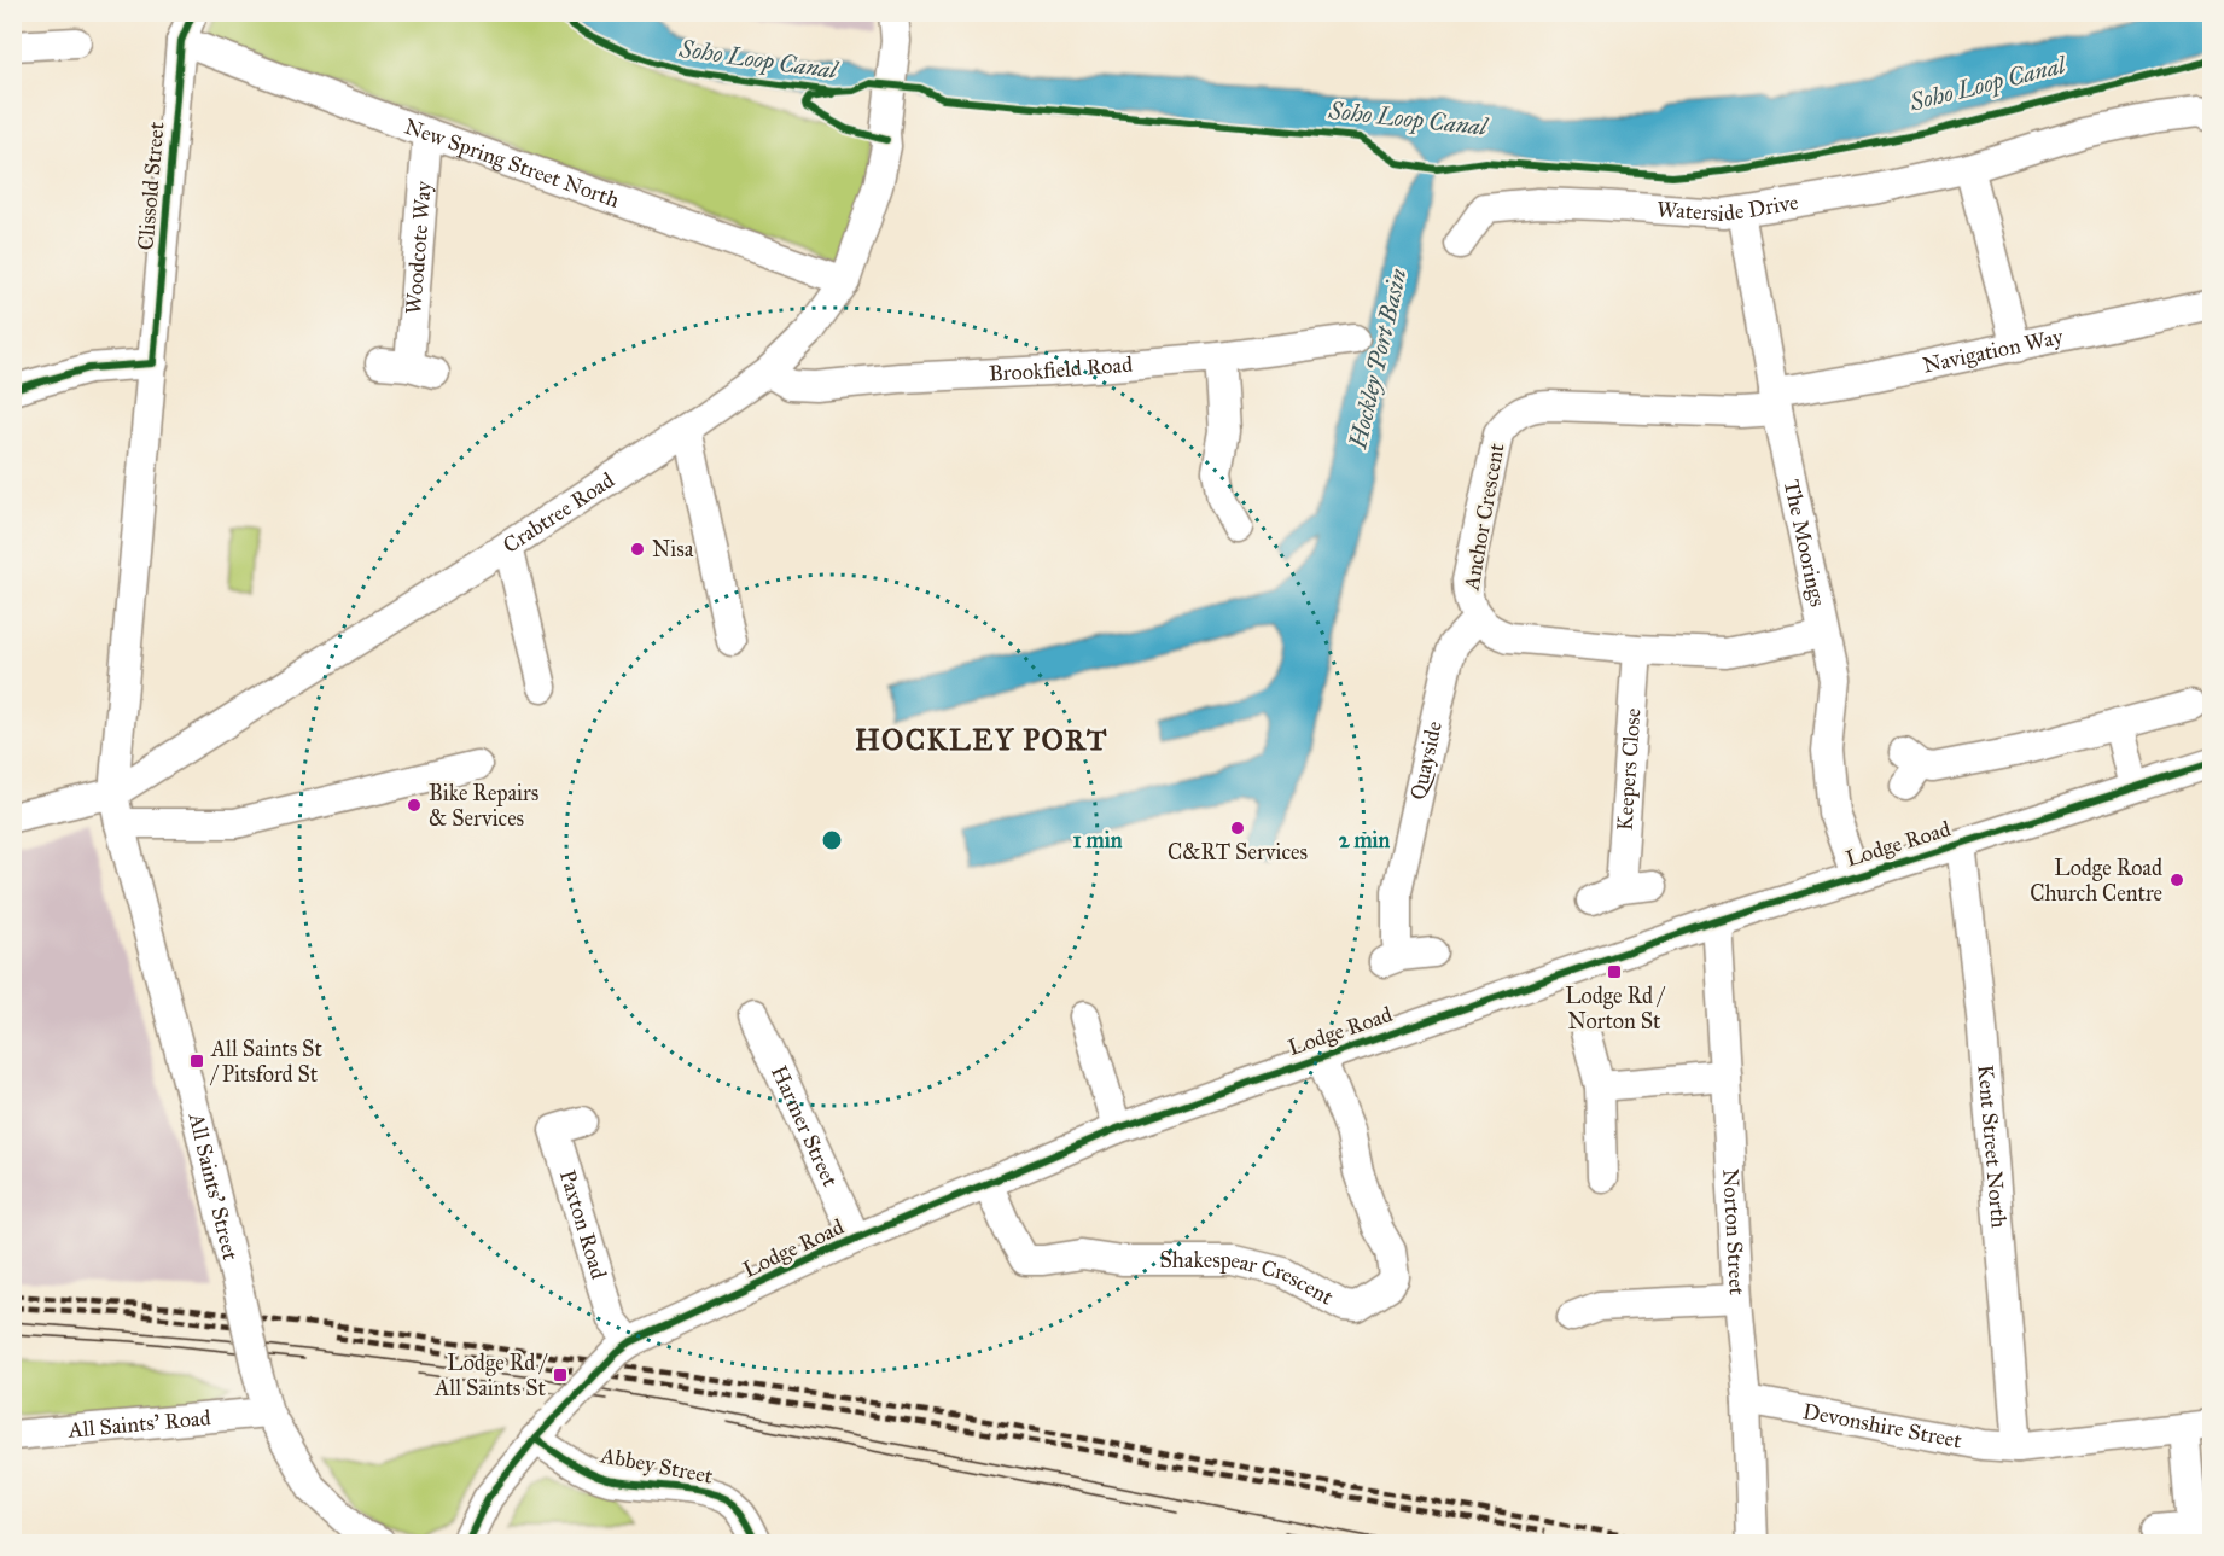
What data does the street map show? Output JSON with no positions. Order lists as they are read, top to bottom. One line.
{"streets":{"street":["New Spring Street North","Clissold Street","Waterside Drive","Woodcote Way","Navigation Way","Brookfield Road","Crabtree Road","Anchor Crescent","The Moorings","Quayside","Keepers Close","Lodge Road","Harmer Street","Kent Street North","All Saints' Street","Paxton Road","Norton Street","Shakespear Crescent","All Saints' Road","Devonshire Street","Abbey Street"]},"crossings":[["New Spring Street North","Clissold Street"],["New Spring Street North","Woodcote Way"],["New Spring Street North","Crabtree Road"],["Clissold Street","Crabtree Road"],["Clissold Street","All Saints' Street"],["Waterside Drive","The Moorings"],["Navigation Way","Anchor Crescent"],["Navigation Way","The Moorings"],["Brookfield Road","Crabtree Road"],["Crabtree Road","All Saints' Street"],["Anchor Crescent","The Moorings"],["Anchor Crescent","Quayside"],["Anchor Crescent","Keepers Close"],["The Moorings","Lodge Road"],["Lodge Road","Harmer Street"],["Lodge Road","Kent Street North"],["Lodge Road","Paxton Road"],["Lodge Road","Norton Street"],["Lodge Road","Shakespear Crescent"],["Lodge Road","Abbey Street"],["Kent Street North","Devonshire Street"],["All Saints' Street","All Saints' Road"],["Norton Street","Devonshire Street"]],"districts":["HOCKLEY PORT"],"water":["Soho Loop Canal","Hockley Port Basin"],"places":{"other":["Nisa","Bike Repairs & Services","C&RT Services","Lodge Road Church Centre"],"transit":["Lodge Rd / Norton St","All Saints St / Pitsford St","Lodge Rd / All Saints St"]},"rings":["1 min","2 min"]}
